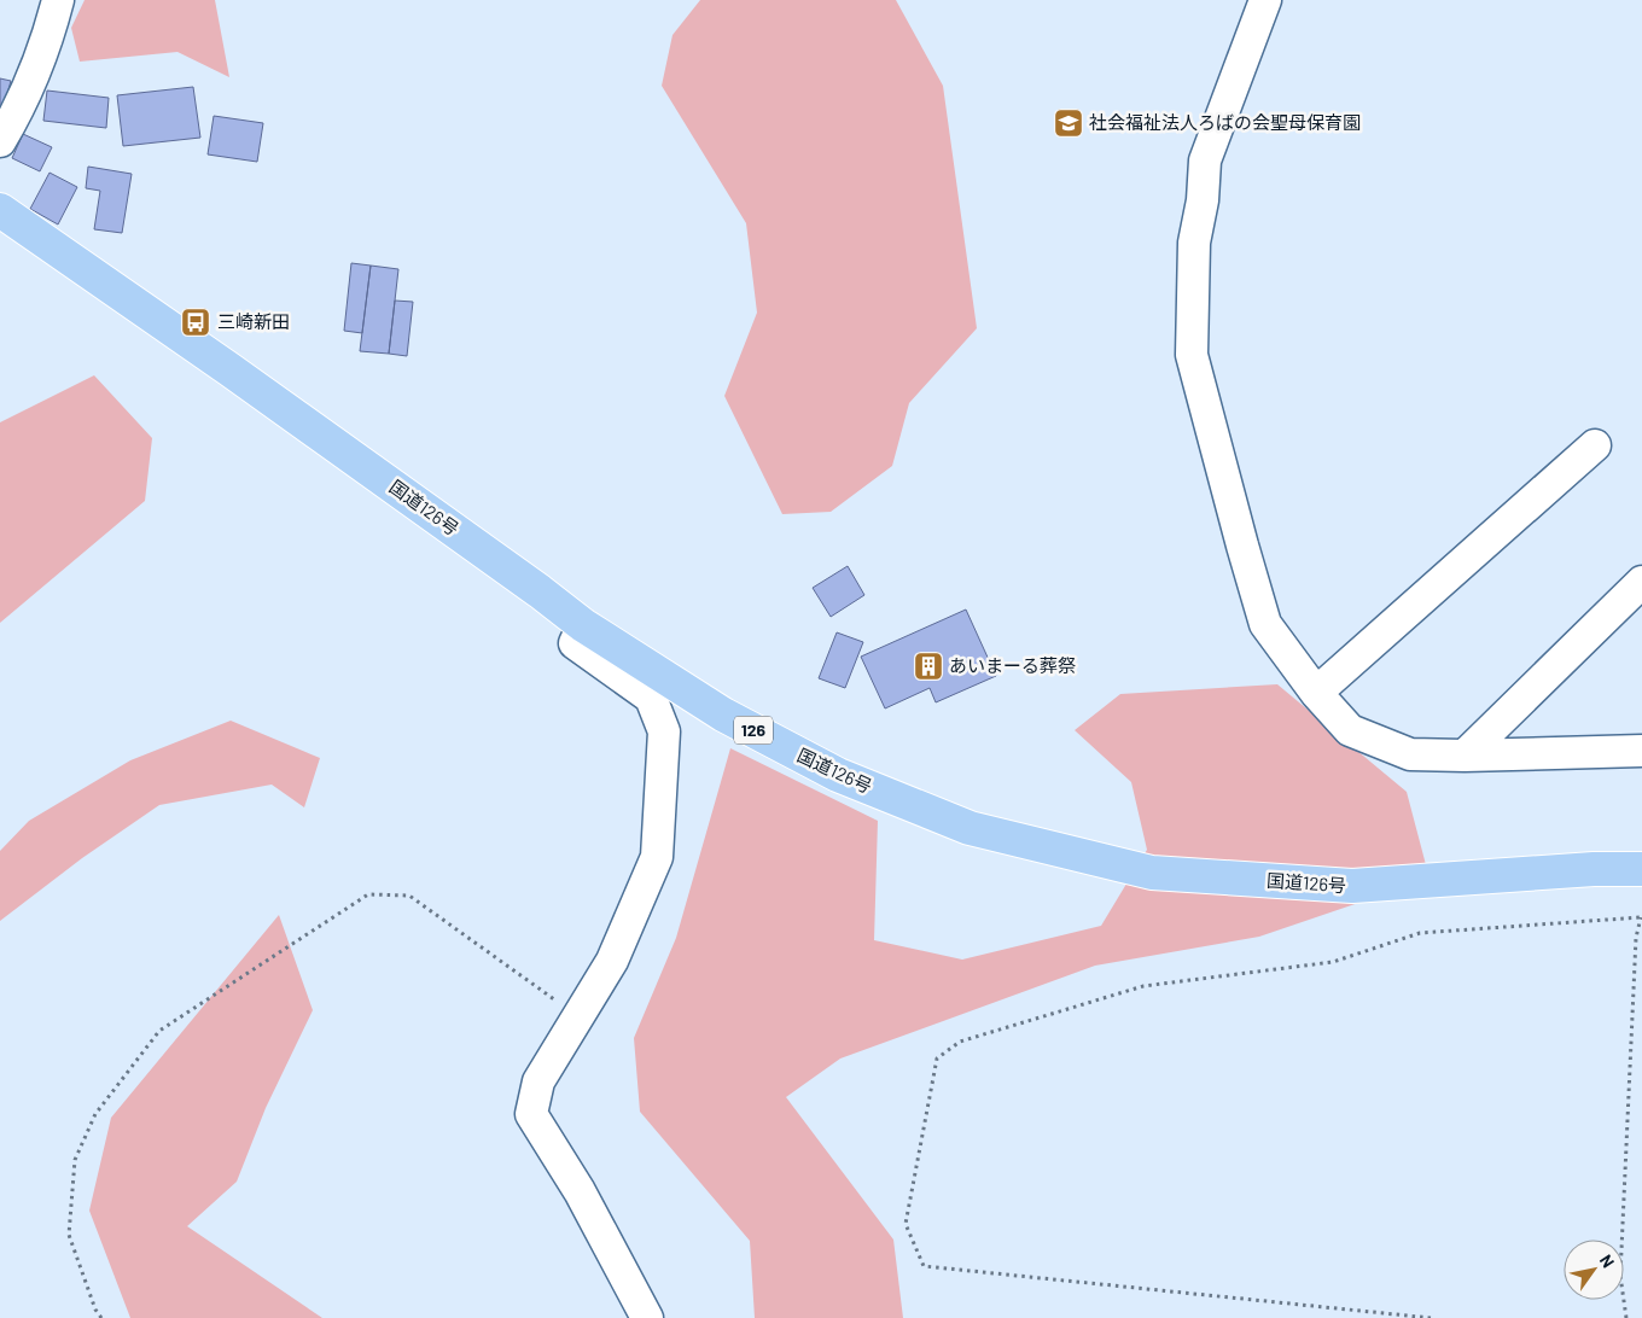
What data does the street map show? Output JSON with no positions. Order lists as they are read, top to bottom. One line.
{"streets":{"highway":["国道126号","126"]},"places":{"school or university":["社会福祉法人ろばの会聖母保育園"],"bus stop":["三崎新田"],"building":["あいまーる葬祭"]},"north":"top right"}
